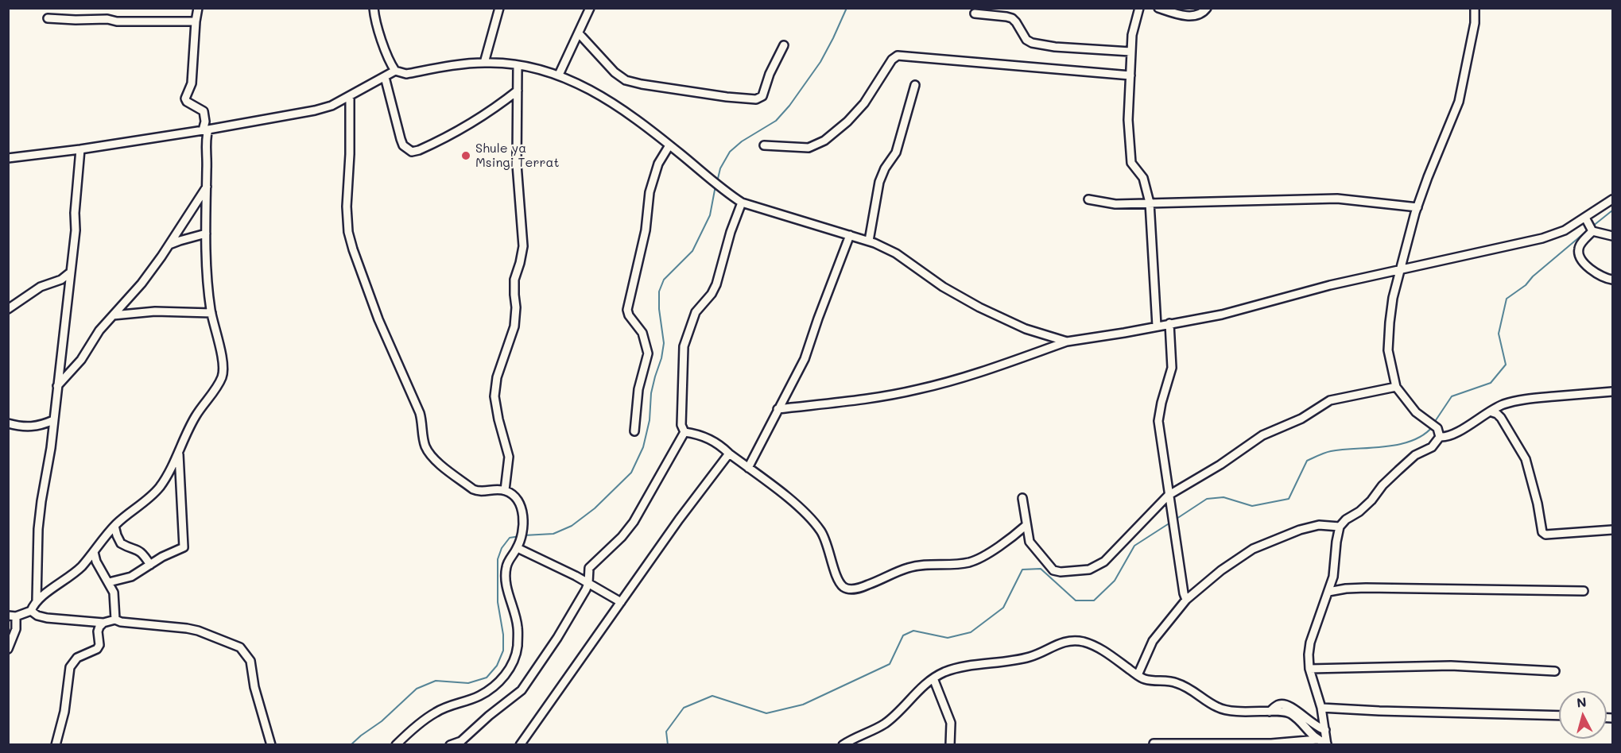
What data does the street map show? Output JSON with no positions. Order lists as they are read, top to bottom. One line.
{"places":["Shule ya Msingi Terrat"],"north":"top"}
